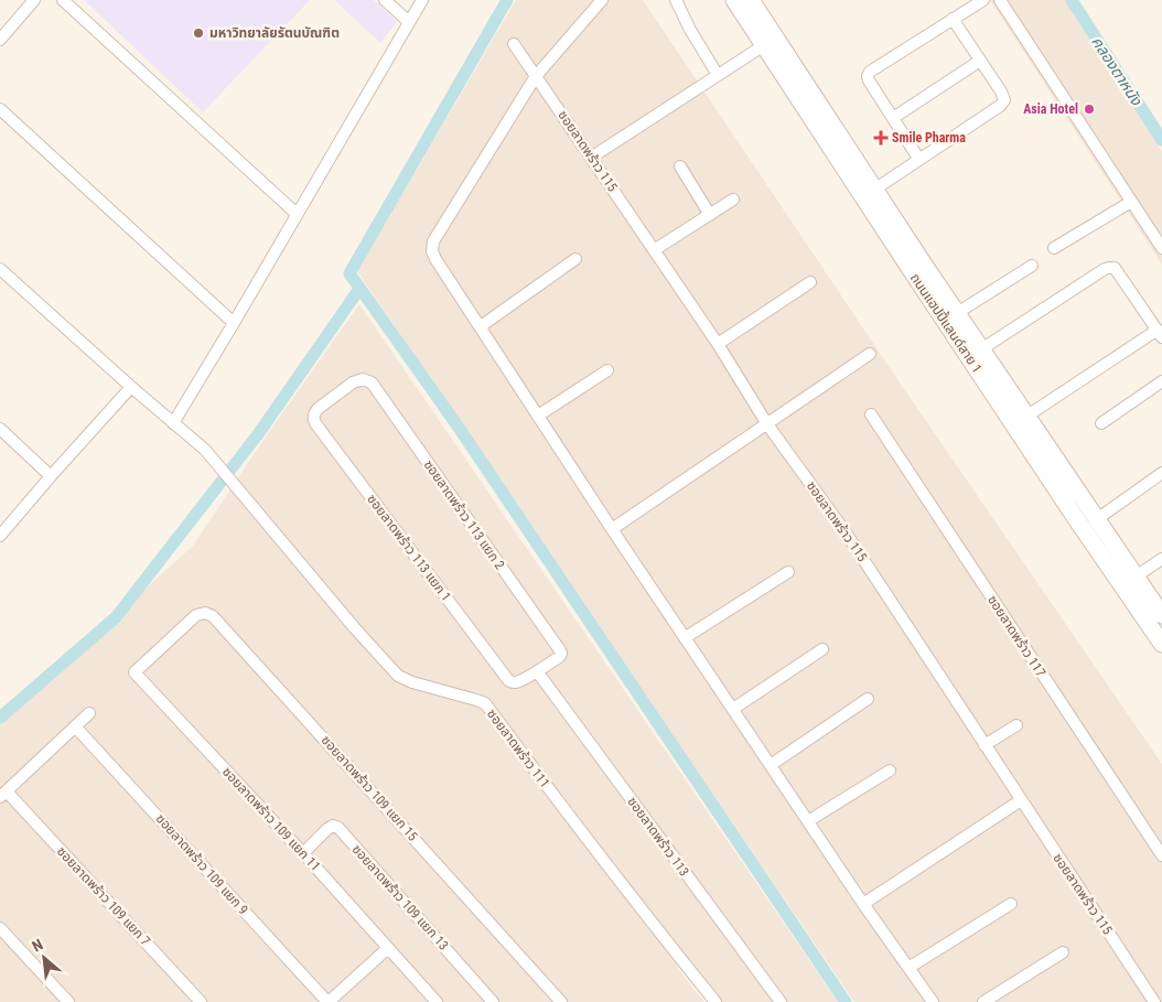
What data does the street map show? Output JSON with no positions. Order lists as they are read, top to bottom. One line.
{"streets":{"street":["ซอยลาดพร้าว 115","ถนนแฮปปี้แลนด์สาย 1","ซอยลาดพร้าว 113 แยก 2","ซอยลาดพร้าว 113 แยก 1","ซอยลาดพร้าว 117","ซอยลาดพร้าว 111","ซอยลาดพร้าว 109 แยก 15","ซอยลาดพร้าว 109 แยก 11","ซอยลาดพร้าว 113","ซอยลาดพร้าว 109 แยก 9","ซอยลาดพร้าว 109 แยก 7","ซอยลาดพร้าว 109 แยก 13"]},"crossings":[["ซอยลาดพร้าว 113 แยก 2","ซอยลาดพร้าว 113 แยก 1"],["ซอยลาดพร้าว 113 แยก 2","ซอยลาดพร้าว 113"],["ซอยลาดพร้าว 113 แยก 1","ซอยลาดพร้าว 113"],["ซอยลาดพร้าว 109 แยก 15","ซอยลาดพร้าว 109 แยก 11"],["ซอยลาดพร้าว 109 แยก 11","ซอยลาดพร้าว 109 แยก 13"]],"water":["คลองตาหนัง"],"places":{"other":["มหาวิทยาลัยรัตนบัณฑิต","Asia Hotel"],"health":["Smile Pharma"]},"north":"top left"}
